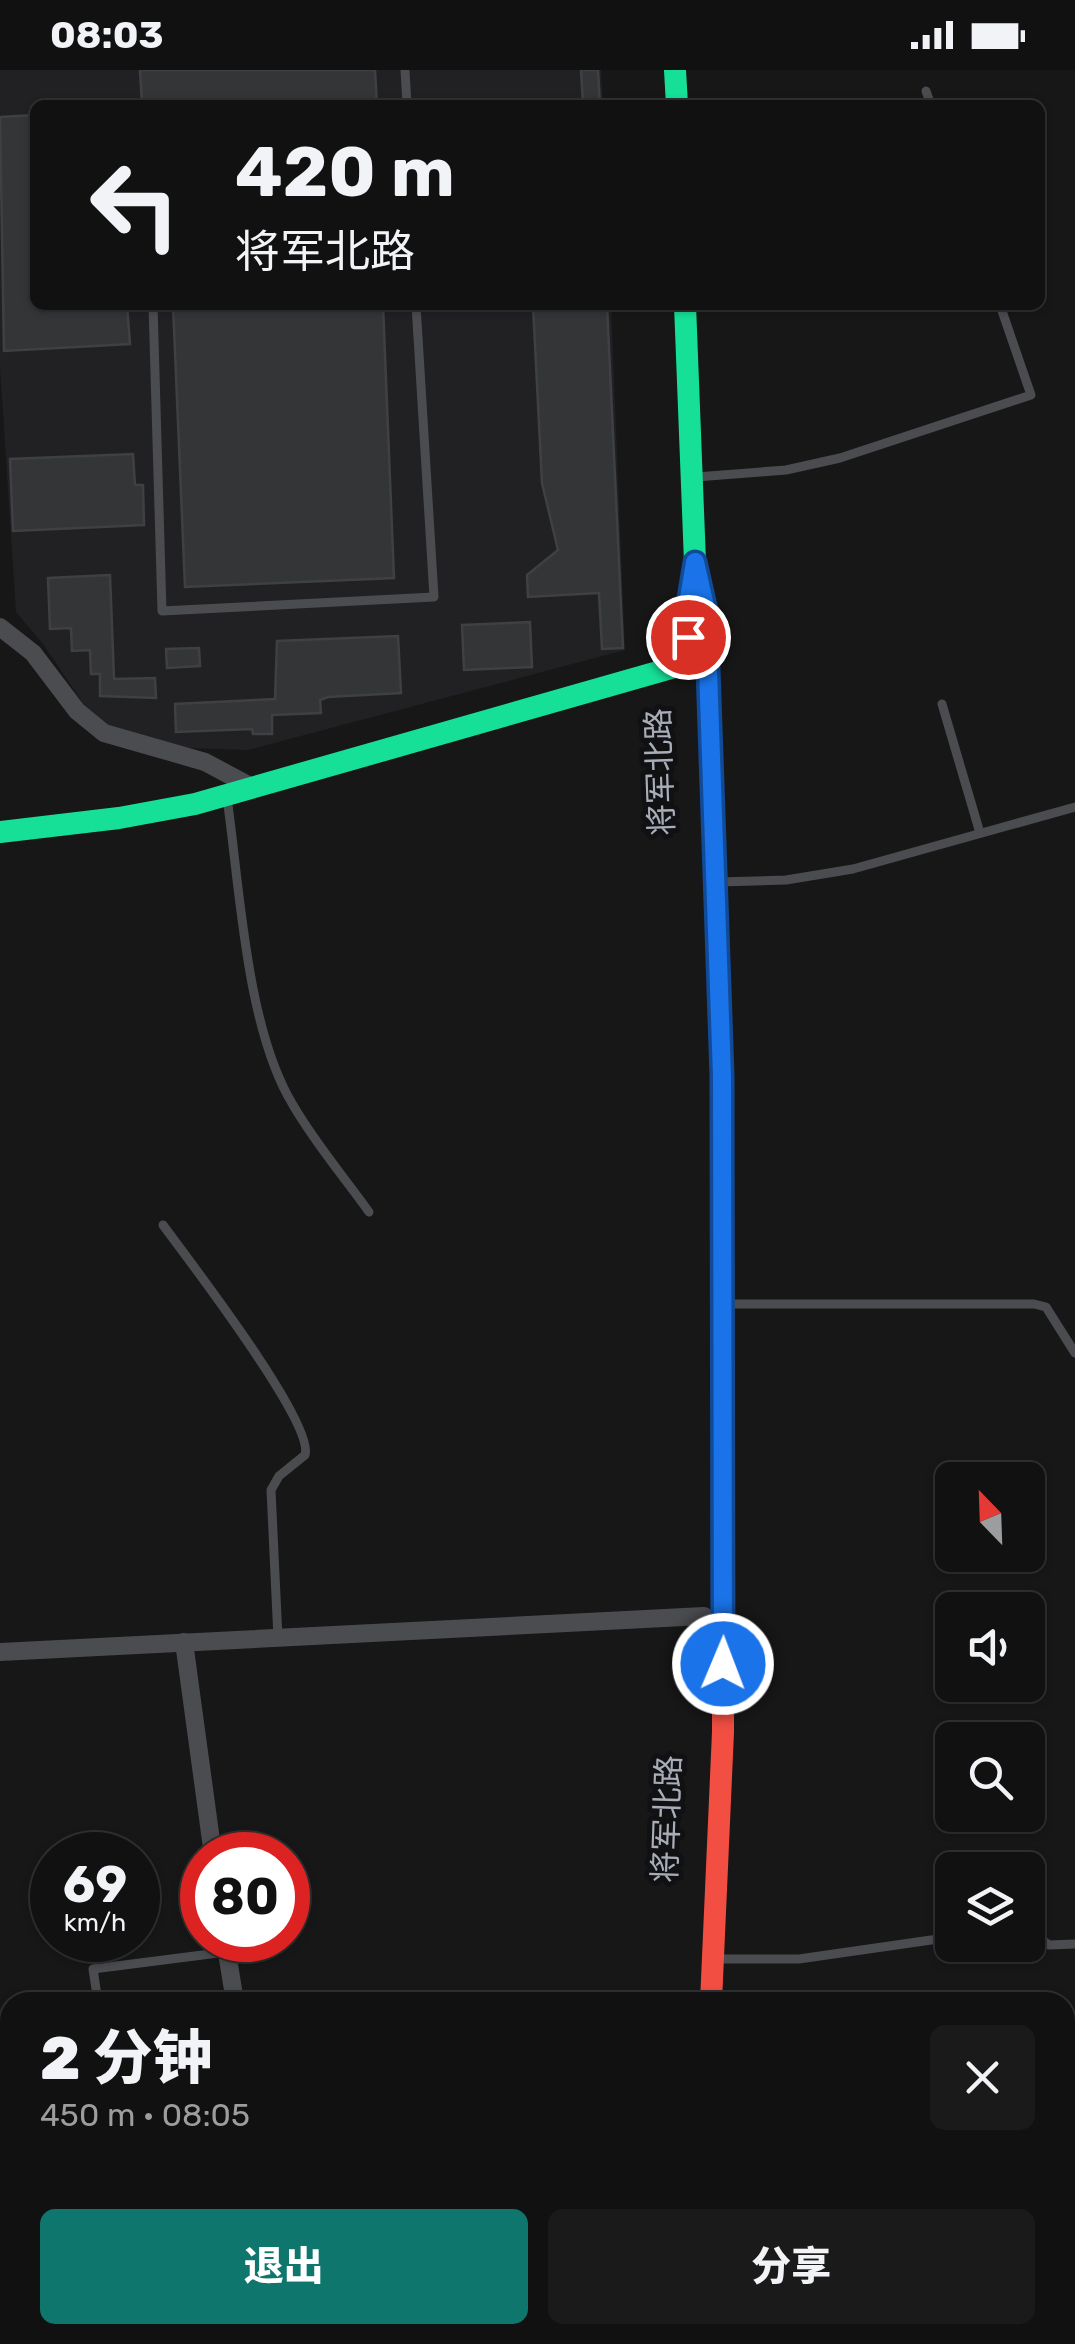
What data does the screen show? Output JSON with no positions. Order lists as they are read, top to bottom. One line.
{"streets":{"main road":["将军北路"]},"north":"top left","page":{"status":"08:03","turn":["420 m","将军北路"],"speed":"69 km/h","limit":"80","heading":["2 分钟","450 m · 08:05"],"buttons":["退出","分享"]}}
